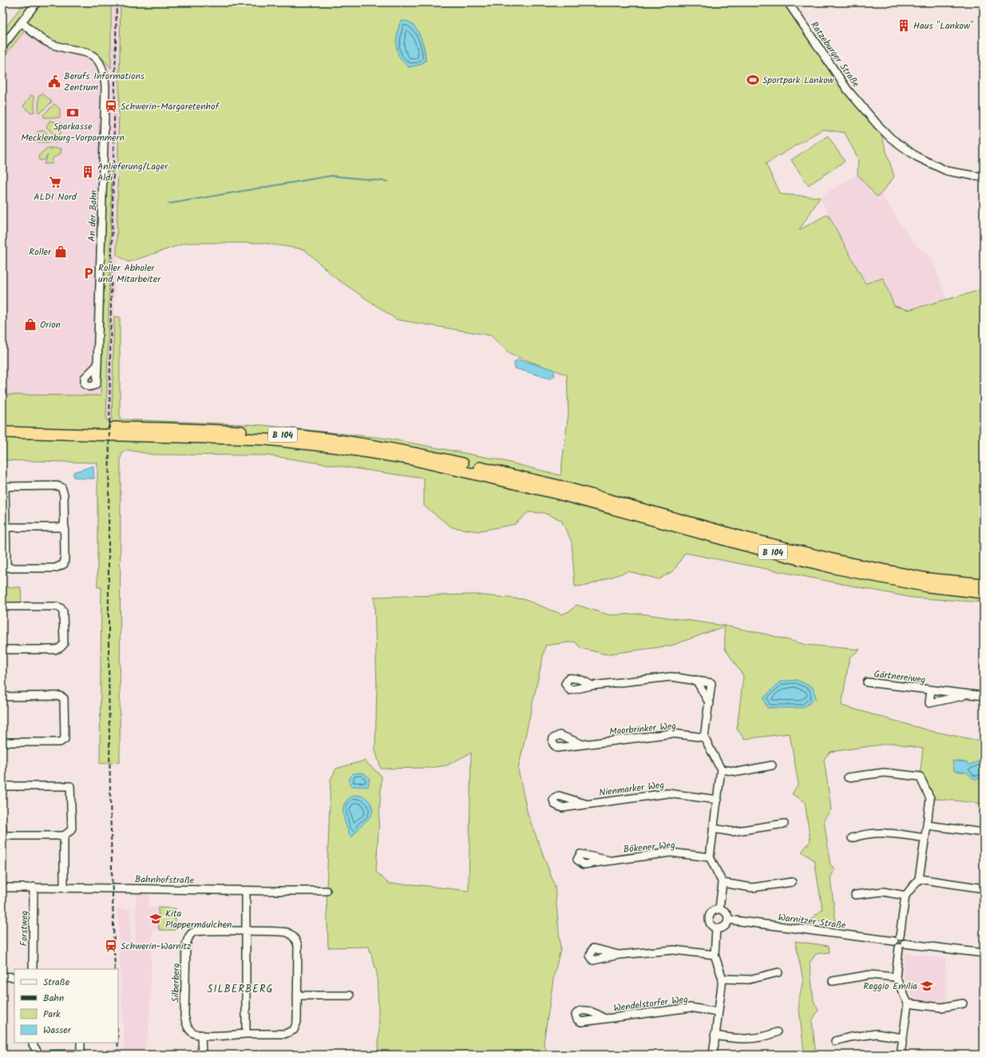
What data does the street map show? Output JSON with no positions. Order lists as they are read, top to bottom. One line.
{"streets":{"highway":["B 104"],"street":["Ratzeburger Straße","An der Bahn","Gärtnereiweg","Moorbrinker Weg","Nienmarker Weg","Bökener Weg","Bahnhofstraße","Warnitzer Straße","Forstweg","Silberberg","Wendelstorfer Weg"]},"crossings":[["Bahnhofstraße","Forstweg"]],"districts":["SILBERBERG"],"places":{"building":["Haus \"Lankow\"","Anlieferung/Lager Aldi"],"sports":["Sportpark Lankow"],"public building":["Berufs Informations Zentrum"],"station":["Schwerin-Margaretenhof","Schwerin-Warnitz"],"bank":["Sparkasse Mecklenburg-Vorpommern"],"supermarket":["ALDI Nord"],"shop":["Roller","Orion"],"parking":["Roller Abholer und Mitarbeiter"],"school or university":["Kita Plappermäulchen","Reggio Emilia"]},"legend":["Straße","Bahn","Park","Wasser"]}
